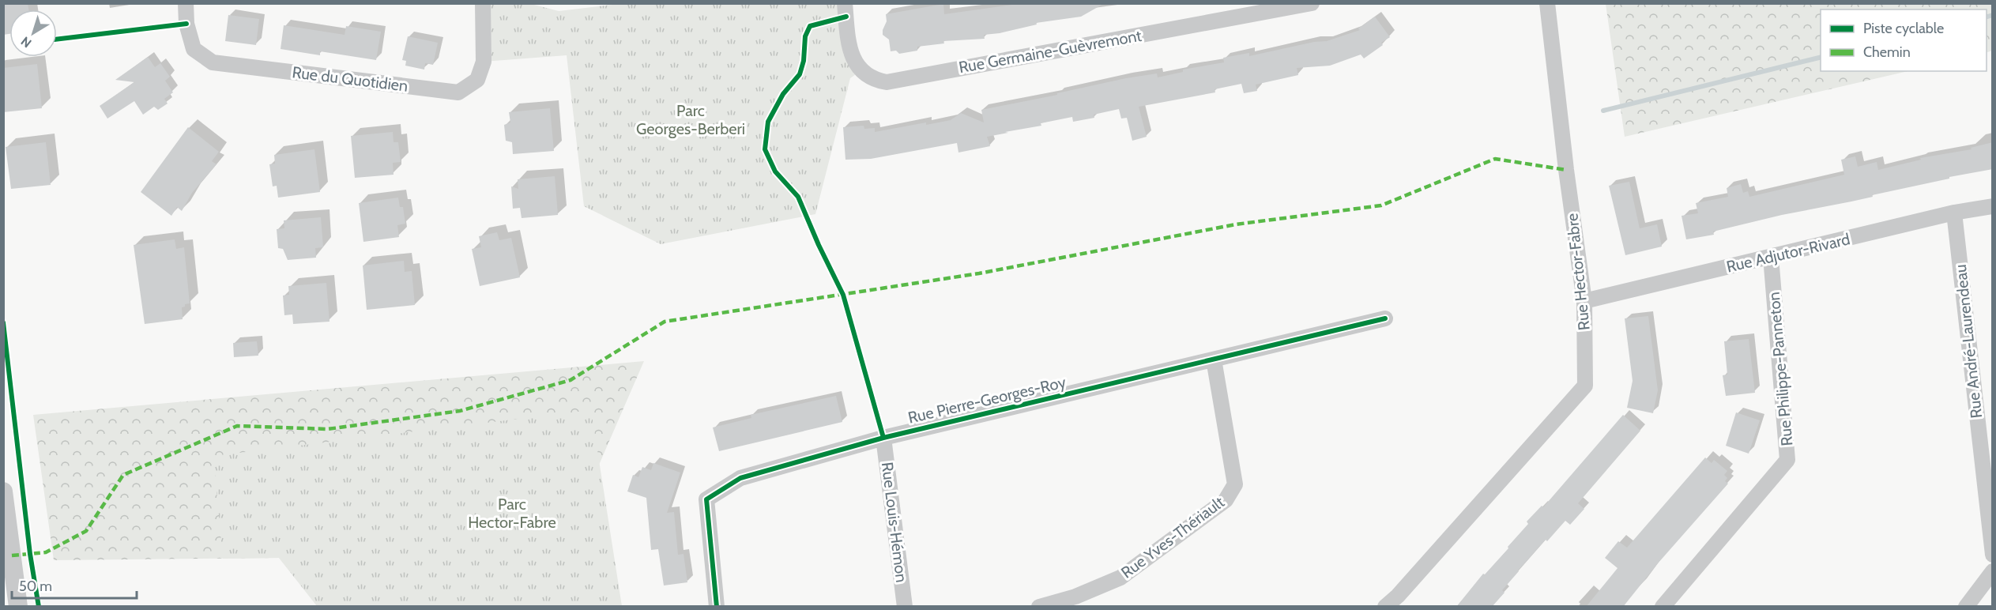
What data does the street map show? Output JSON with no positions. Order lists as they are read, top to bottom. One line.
{"streets":{"street":["Rue Germaine-Guèvremont","Rue du Quotidien","Rue Adjutor-Rivard","Rue Hector-Fabre","Rue André-Laurendeau","Rue Philippe-Panneton","Rue Pierre-Georges-Roy","Rue Louis-Hémon","Rue Yves-Thériault"]},"crossings":[["Rue Adjutor-Rivard","Rue Hector-Fabre"],["Rue Adjutor-Rivard","Rue André-Laurendeau"],["Rue Adjutor-Rivard","Rue Philippe-Panneton"],["Rue Pierre-Georges-Roy","Rue Louis-Hémon"],["Rue Pierre-Georges-Roy","Rue Yves-Thériault"]],"parks":["Parc Georges-Berberi","Parc Hector-Fabre"],"legend":["Piste cyclable","Chemin"],"scale_bar":"50 m","north":"bottom left"}
